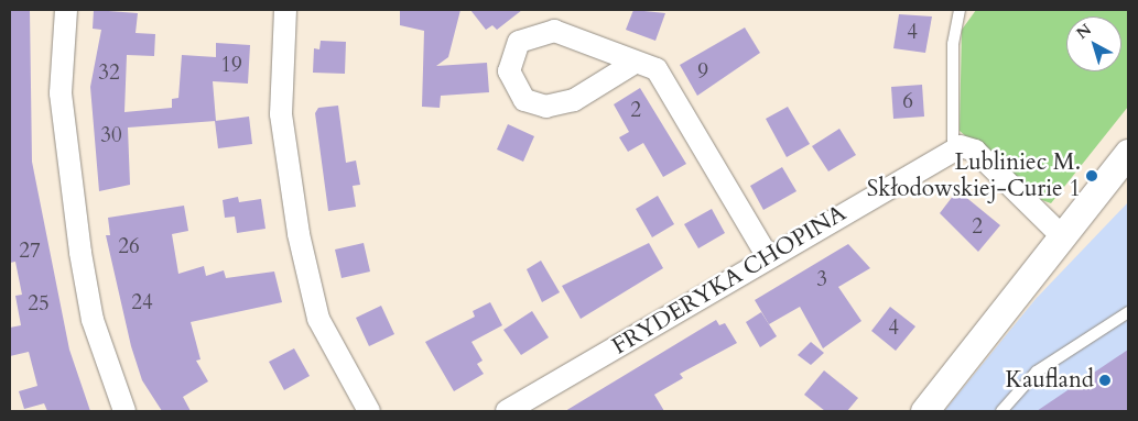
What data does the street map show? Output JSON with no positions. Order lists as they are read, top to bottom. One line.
{"streets":{"street":["FRYDERYKA CHOPINA"]},"places":["Lubliniec M. Skłodowskiej-Curie 1","Kaufland"],"house_numbers":["4","19","9","32","6","2","30","2","26","27","3","24","25","4"],"north":"top left"}
